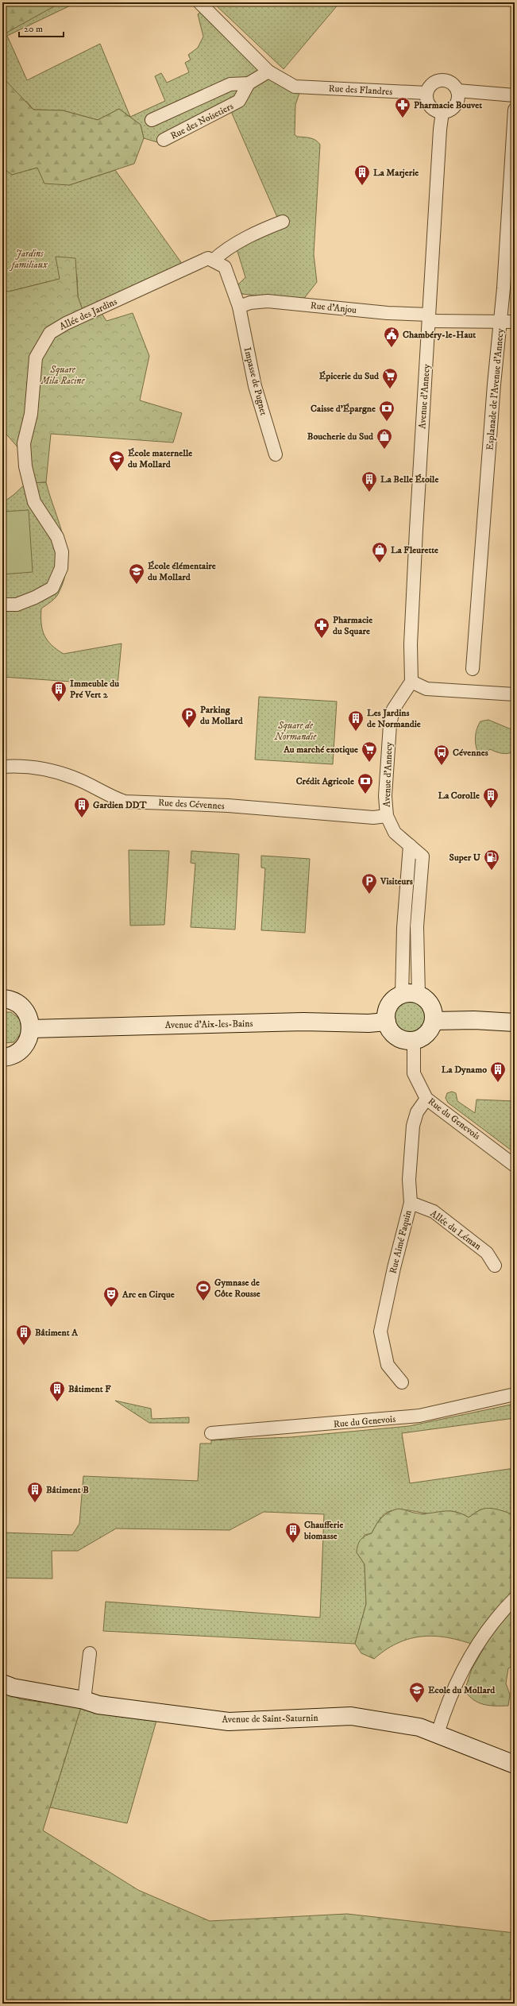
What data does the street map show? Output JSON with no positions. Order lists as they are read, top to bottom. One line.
{"streets":{"main road":["Avenue d'Aix-les-Bains","Avenue de Saint-Saturnin"],"street":["Rue des Flandres","Rue des Noisetiers","Rue d'Anjou","Allée des Jardins","Impasse de Pugnet","Esplanade de l'Avenue d'Annecy","Avenue d'Annecy","Rue des Cévennes","Rue du Genevois","Allée du Léman","Rue Aimé Faquin"]},"crossings":[["Rue des Flandres","Rue des Noisetiers"],["Rue des Flandres","Avenue d'Annecy"],["Rue d'Anjou","Impasse de Pugnet"],["Rue d'Anjou","Esplanade de l'Avenue d'Annecy"],["Rue d'Anjou","Avenue d'Annecy"],["Avenue d'Annecy","Rue des Cévennes"],["Avenue d'Annecy","Avenue d'Aix-les-Bains"],["Avenue d'Annecy","Rue du Genevois"],["Avenue d'Aix-les-Bains","Rue du Genevois"],["Rue du Genevois","Rue Aimé Faquin"],["Allée du Léman","Rue Aimé Faquin"]],"parks":["Jardins familiaux","Square Mila Racine","Square de Normandie"],"places":{"pharmacy":["Pharmacie Bouvet","Pharmacie du Square"],"building":["La Marjerie","La Belle Étoile","Immeuble du Pré Vert 2","Les Jardins de Normandie","La Corolle","Gardien DDT","La Dynamo","Bâtiment A","Bâtiment F","Bâtiment B","Chaufferie biomasse"],"public building":["Chambéry-le-Haut"],"supermarket":["Épicerie du Sud","Au marché exotique"],"bank":["Caisse d'Épargne","Crédit Agricole"],"shop":["Boucherie du Sud","La Fleurette"],"school or university":["École maternelle du Mollard","École élémentaire du Mollard","Ecole du Mollard"],"parking":["Parking du Mollard","Visiteurs"],"bus stop":["Cévennes"],"fuel station":["Super U"],"sports":["Gymnase de Côte Rousse"],"theatre":["Arc en Cirque"]},"scale_bar":"20 m"}
